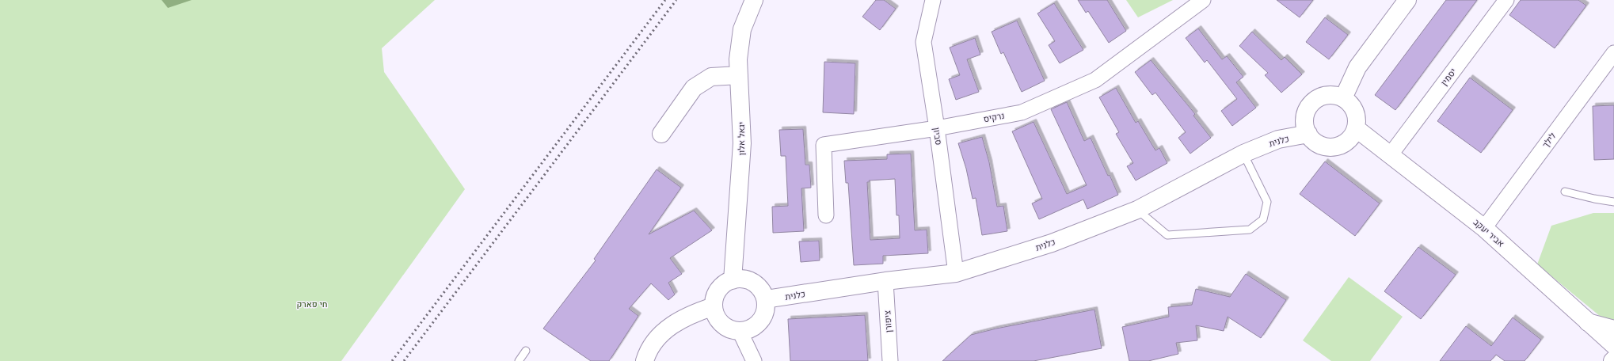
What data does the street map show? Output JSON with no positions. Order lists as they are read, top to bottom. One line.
{"streets":{"street":["יסמין","נרקיס","סביון","יגאל אלון","לילך","כלנית","אביר יעקב","ציפורן"]},"crossings":[["יסמין","אביר יעקב"],["נרקיס","סביון"],["סביון","כלנית"],["יגאל אלון","כלנית"],["לילך","אביר יעקב"],["כלנית","אביר יעקב"],["כלנית","ציפורן"]],"parks":["חי פארק"]}
